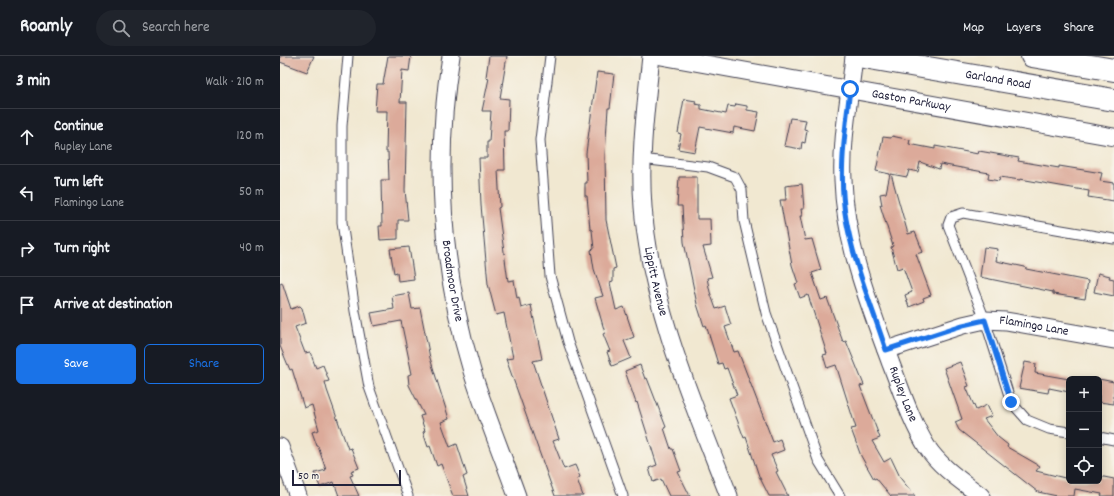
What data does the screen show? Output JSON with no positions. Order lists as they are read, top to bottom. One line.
{"streets":{"main road":["Garland Road"],"street":["Gaston Parkway","Broadmoor Drive","Lippitt Avenue","Flamingo Lane","Rupley Lane"]},"crossings":[["Gaston Parkway","Rupley Lane"],["Flamingo Lane","Rupley Lane"]],"scale_bar":"50 m","page":{"header":"Roamly","search":"Search here","nav":["Map","Layers","Share"],"heading":["3 min","Walk · 210 m"],"list":[["Continue","Rupley Lane","120 m"],["Turn left","Flamingo Lane","50 m"],["Turn right","40 m"],"Arrive at destination"],"buttons":["Save","Share"],"map_buttons":["+","−"],"scale":"50 m"}}
